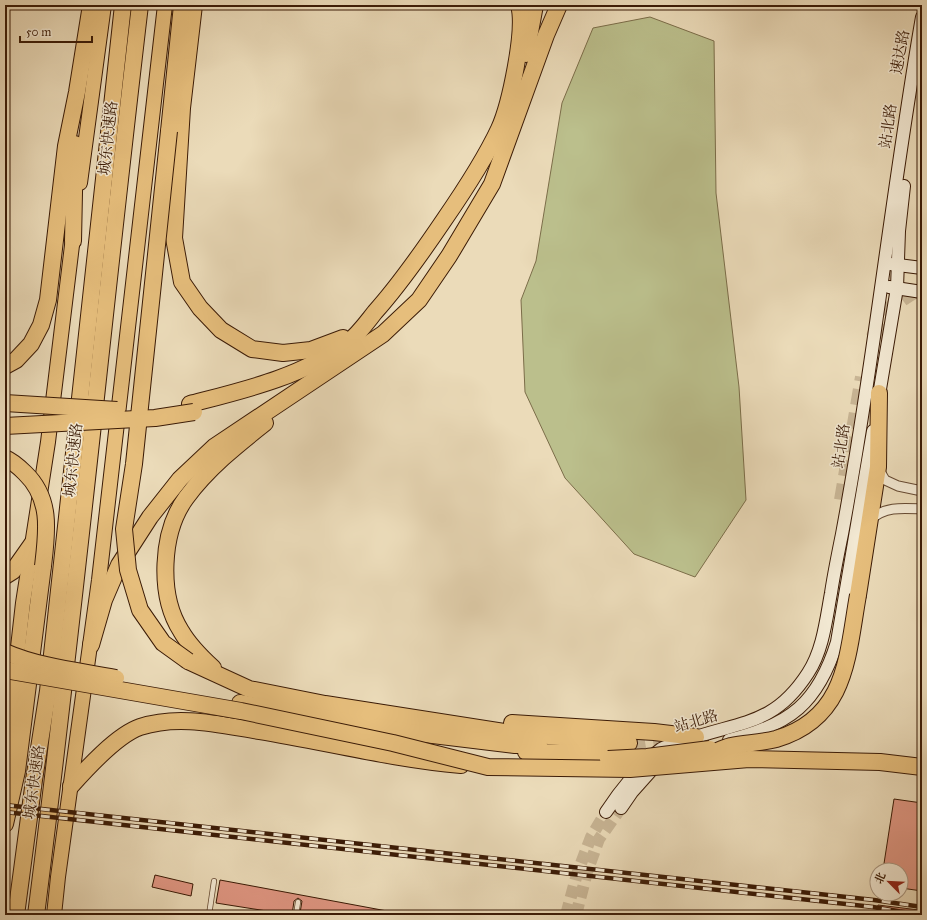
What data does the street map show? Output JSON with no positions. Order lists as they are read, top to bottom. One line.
{"streets":{"highway":["城东快速路"],"street":["速达路","站北路"]},"crossings":[["速达路","站北路"]],"scale_bar":"50 m","north":"top left"}
